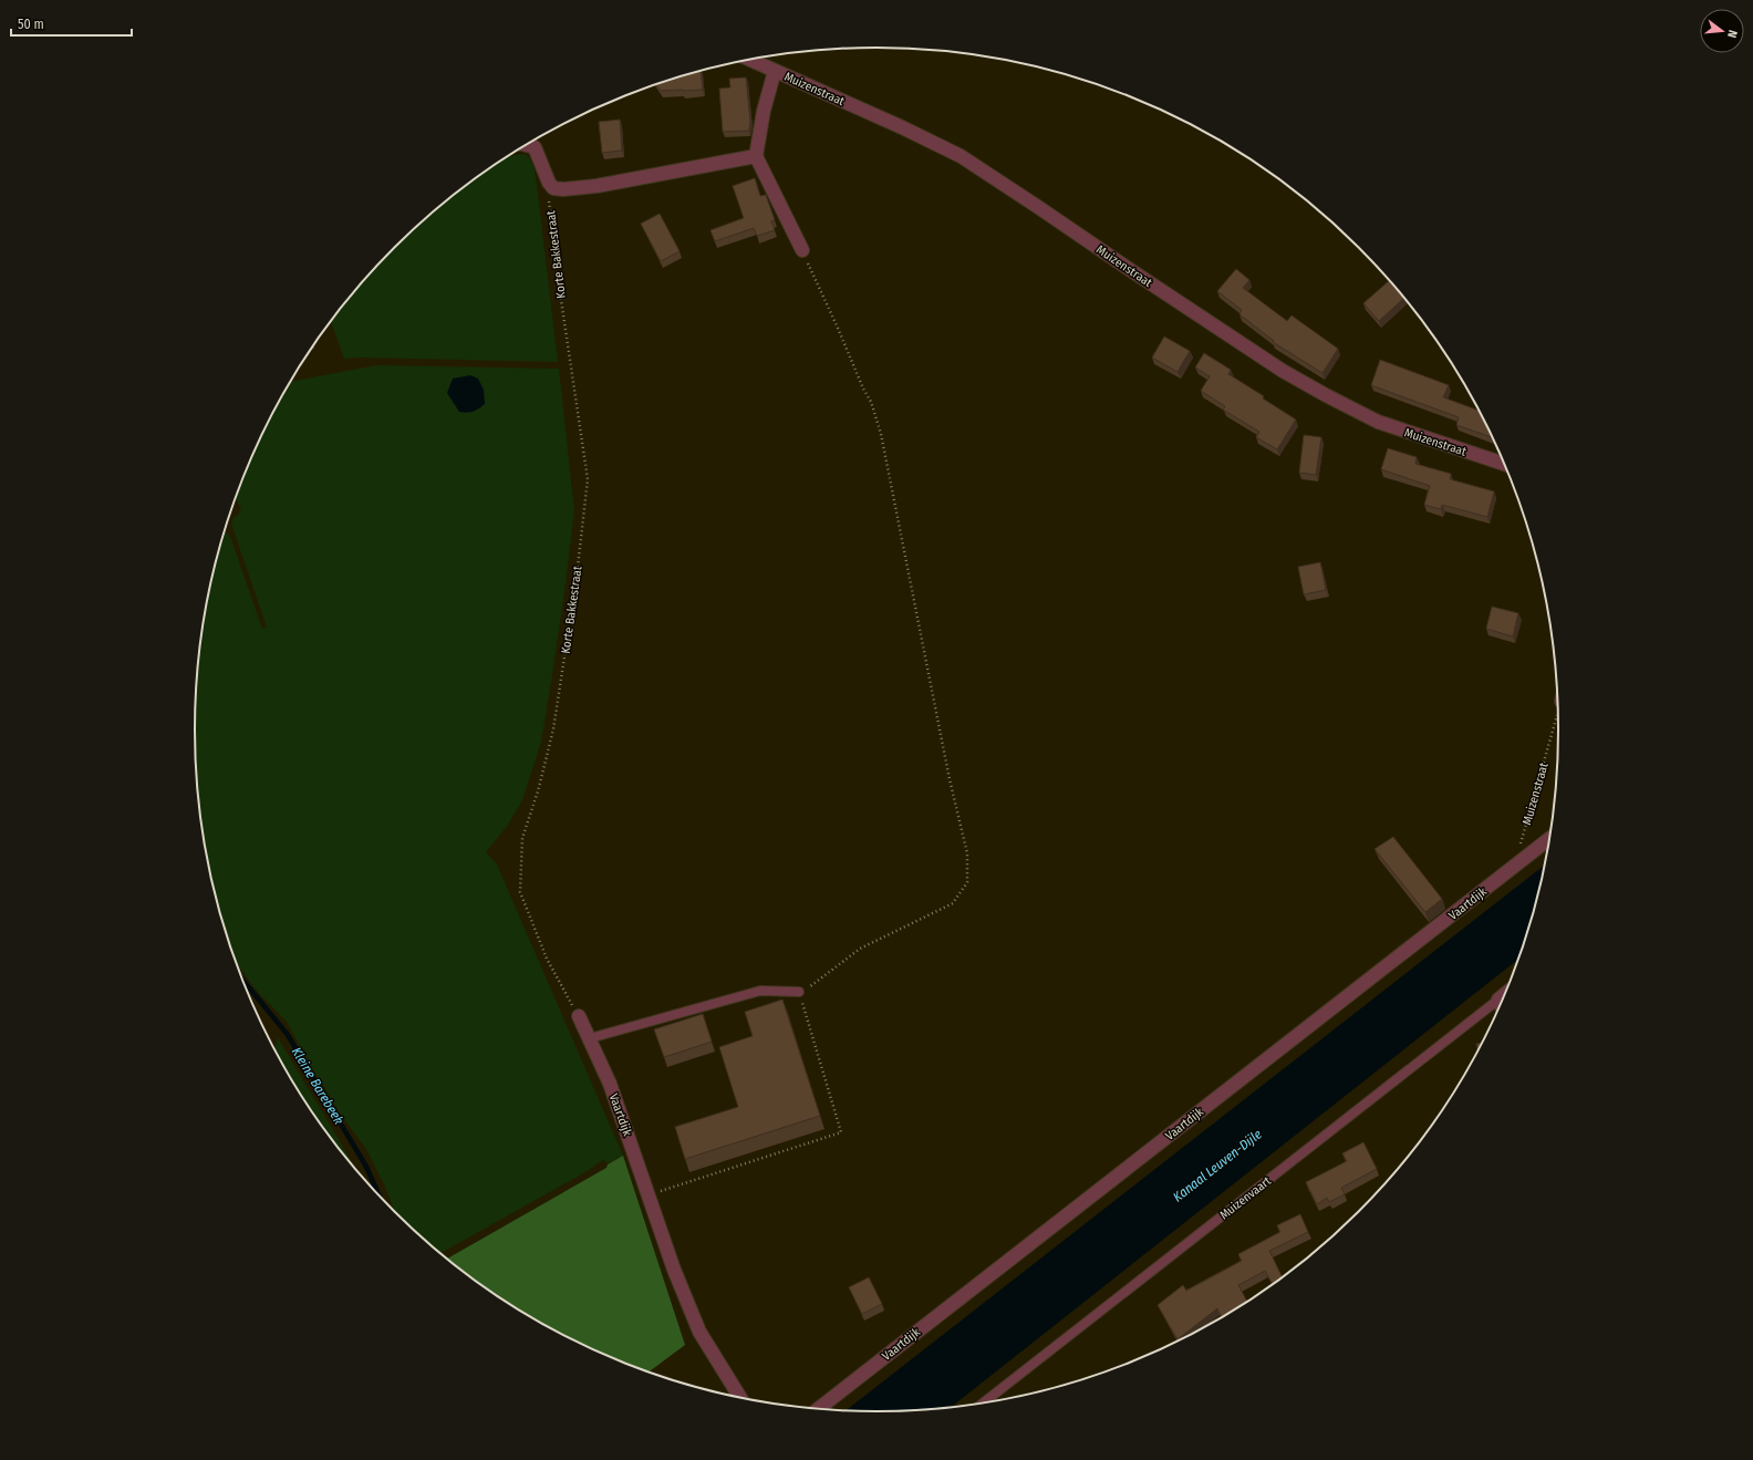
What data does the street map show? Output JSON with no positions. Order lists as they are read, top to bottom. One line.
{"streets":{"street":["Muizenstraat","Vaartdijk","Muizenvaart"],"path":["Korte Bakkestraat"]},"crossings":[["Muizenstraat","Vaartdijk"],["Korte Bakkestraat","Vaartdijk"]],"water":["Kleine Barebeek","Kanaal Leuven-Dijle"],"scale_bar":"50 m","north":"right"}
